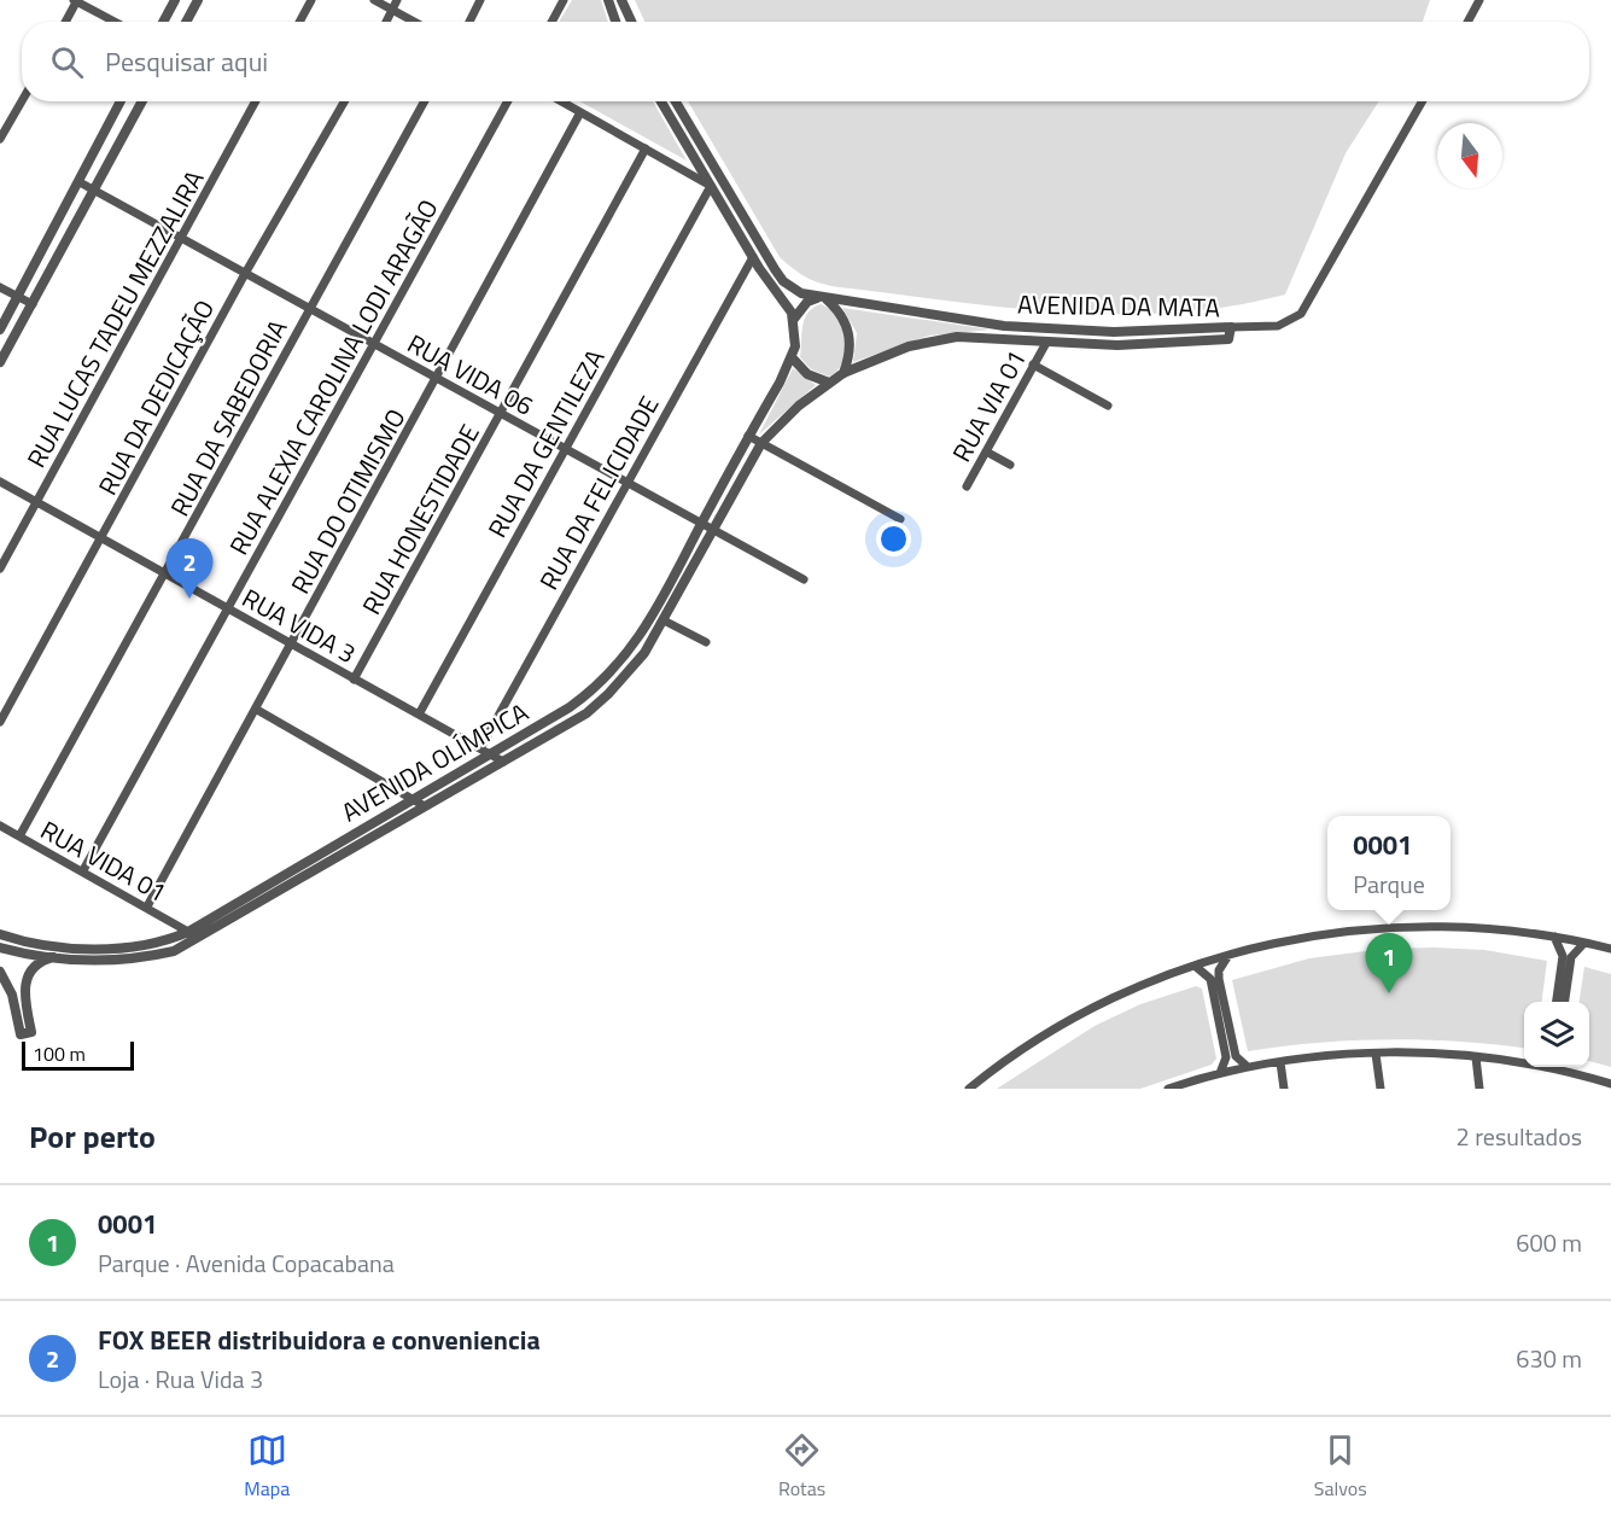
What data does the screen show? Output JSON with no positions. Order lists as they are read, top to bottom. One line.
{"streets":{"street":["AVENIDA DA MATA","RUA LUCAS TADEU MEZZALIRA","RUA VIDA 06","RUA ALEXIA CAROLINA LODI ARAGÃO","RUA DA DEDICAÇÃO","RUA VIA 01","RUA DA SABEDORIA","RUA DA GENTILEZA","RUA DA FELICIDADE","RUA DO OTIMISMO","RUA HONESTIDADE","RUA VIDA 3","AVENIDA OLÍMPICA","RUA VIDA 01"]},"crossings":[["AVENIDA DA MATA","RUA VIA 01"],["AVENIDA DA MATA","AVENIDA OLÍMPICA"],["RUA LUCAS TADEU MEZZALIRA","RUA VIDA 06"],["RUA LUCAS TADEU MEZZALIRA","RUA VIDA 3"],["RUA VIDA 06","RUA ALEXIA CAROLINA LODI ARAGÃO"],["RUA VIDA 06","RUA DA DEDICAÇÃO"],["RUA VIDA 06","RUA DA SABEDORIA"],["RUA VIDA 06","RUA DA GENTILEZA"],["RUA VIDA 06","RUA DA FELICIDADE"],["RUA VIDA 06","RUA DO OTIMISMO"],["RUA VIDA 06","RUA HONESTIDADE"],["RUA VIDA 06","AVENIDA OLÍMPICA"],["RUA ALEXIA CAROLINA LODI ARAGÃO","RUA VIDA 3"],["RUA ALEXIA CAROLINA LODI ARAGÃO","RUA VIDA 01"],["RUA DA DEDICAÇÃO","RUA VIDA 3"],["RUA DA SABEDORIA","RUA VIDA 3"],["RUA DA SABEDORIA","RUA VIDA 01"],["RUA DA GENTILEZA","RUA VIDA 3"],["RUA DA FELICIDADE","RUA VIDA 3"],["RUA DA FELICIDADE","AVENIDA OLÍMPICA"],["RUA DO OTIMISMO","RUA VIDA 3"],["RUA DO OTIMISMO","RUA VIDA 01"],["RUA HONESTIDADE","RUA VIDA 3"],["RUA VIDA 3","AVENIDA OLÍMPICA"],["AVENIDA OLÍMPICA","RUA VIDA 01"]],"scale_bar":"100 m","north":"bottom","page":{"search":"Pesquisar aqui","pins":["2","1"],"popup":["0001","Parque"],"scale":"100 m","heading":["Por perto","2 resultados"],"list":[{"mark":"1","name":"0001","note":"Parque · Avenida Copacabana","value":"600 m"},{"mark":"2","name":"FOX BEER distribuidora e conveniencia","note":"Loja · Rua Vida 3","value":"630 m"}],"nav":["Mapa","Rotas","Salvos"]}}
